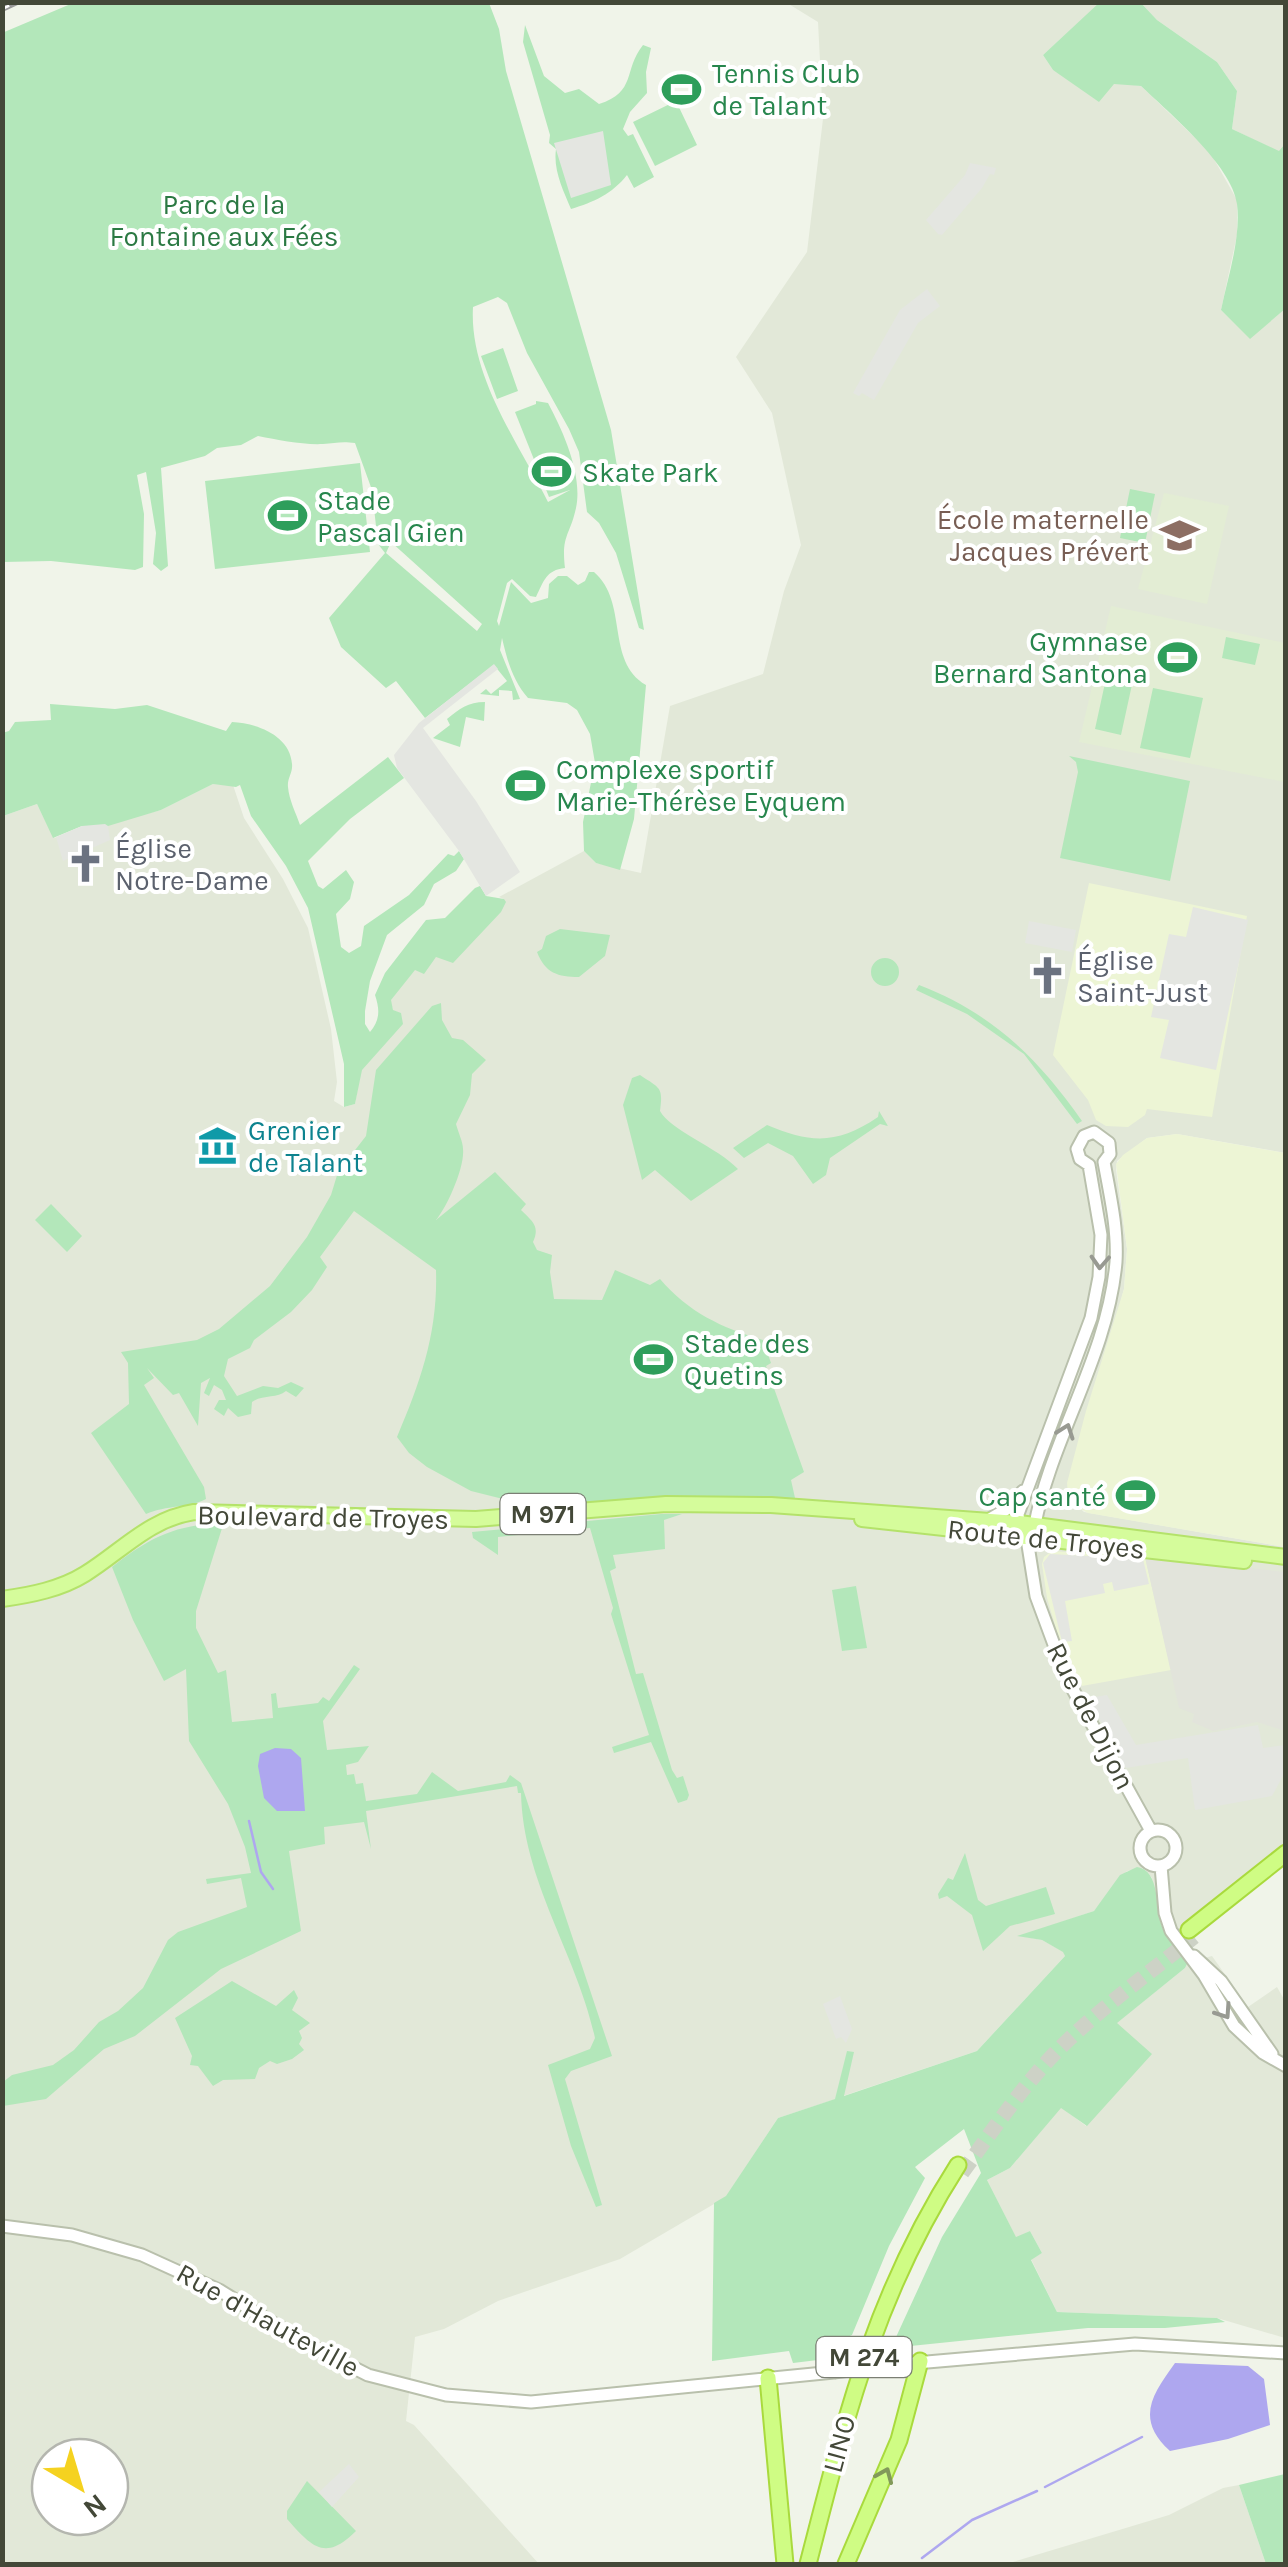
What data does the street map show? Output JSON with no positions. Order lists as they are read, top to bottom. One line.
{"streets":{"highway":["M 274","LINO"],"main road":["M 971","Boulevard de Troyes","Route de Troyes"],"street":["Rue de Dijon","Rue d'Hauteville"]},"crossings":[["M 971","Boulevard de Troyes"],["M 971","Route de Troyes"],["M 971","Rue de Dijon"],["Boulevard de Troyes","Route de Troyes"],["Route de Troyes","Rue de Dijon"]],"parks":["Parc de la Fontaine aux Fées"],"places":{"sports":["Tennis Club de Talant","Skate Park","Stade Pascal Gien","Gymnase Bernard Santona","Complexe sportif Marie-Thérèse Eyquem","Stade des Quetins","Cap santé"],"school or university":["École maternelle Jacques Prévert"],"church":["Église Notre-Dame","Église Saint-Just"],"museum":["Grenier de Talant"]},"north":"bottom right"}
